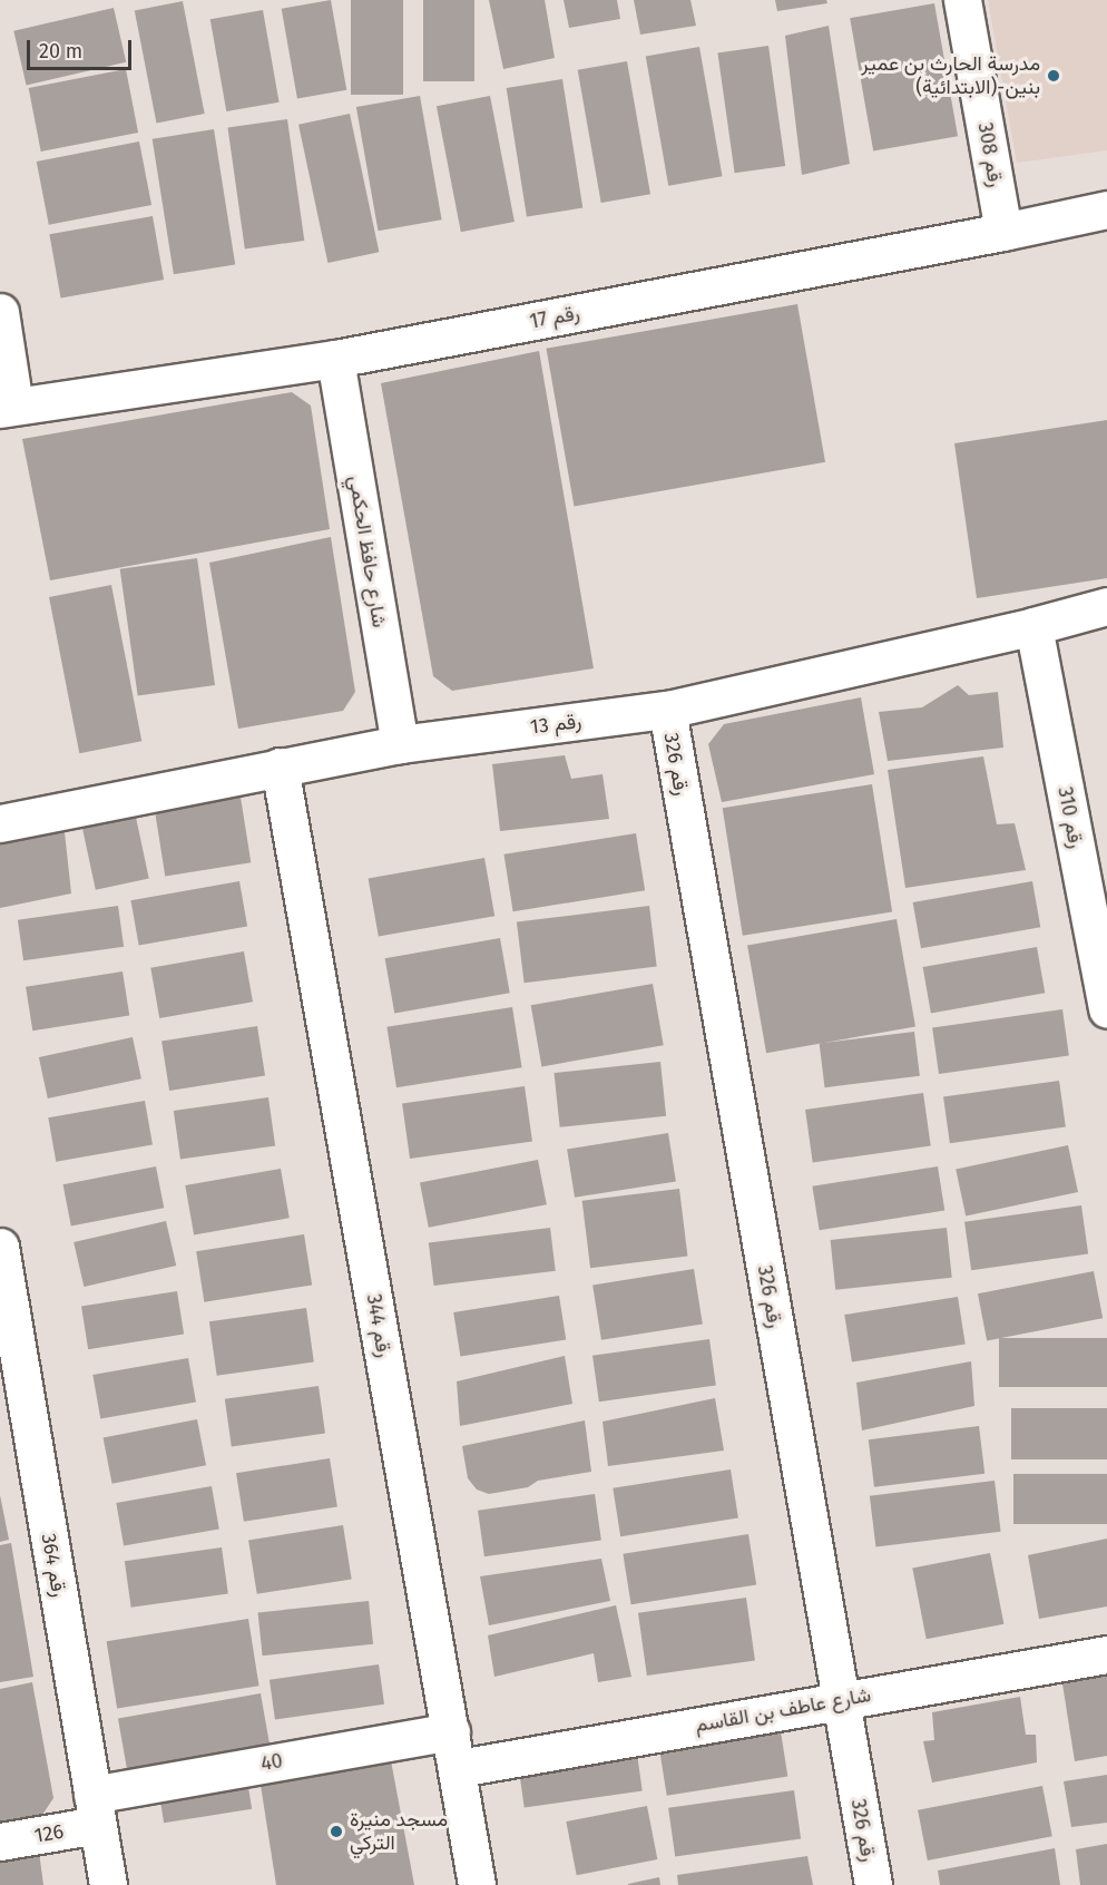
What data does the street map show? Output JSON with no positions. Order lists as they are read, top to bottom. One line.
{"streets":{"street":["رقم 308","رقم 17","شارع حافظ الحكمي","رقم 13","رقم 326","رقم 310","رقم 344","رقم 364","شارع عاطف بن القاسم","40","126"]},"crossings":[["رقم 308","رقم 17"],["رقم 17","شارع حافظ الحكمي"],["شارع حافظ الحكمي","رقم 13"],["رقم 13","رقم 326"],["رقم 13","رقم 310"],["رقم 13","رقم 344"],["رقم 326","شارع عاطف بن القاسم"],["رقم 344","شارع عاطف بن القاسم"],["رقم 344","40"],["رقم 364","40"],["رقم 364","126"],["40","126"]],"places":["مدرسة الحارث بن عمير (الابتدائية)-بنين","مسجد منيرة التركي"],"scale_bar":"20 m"}
